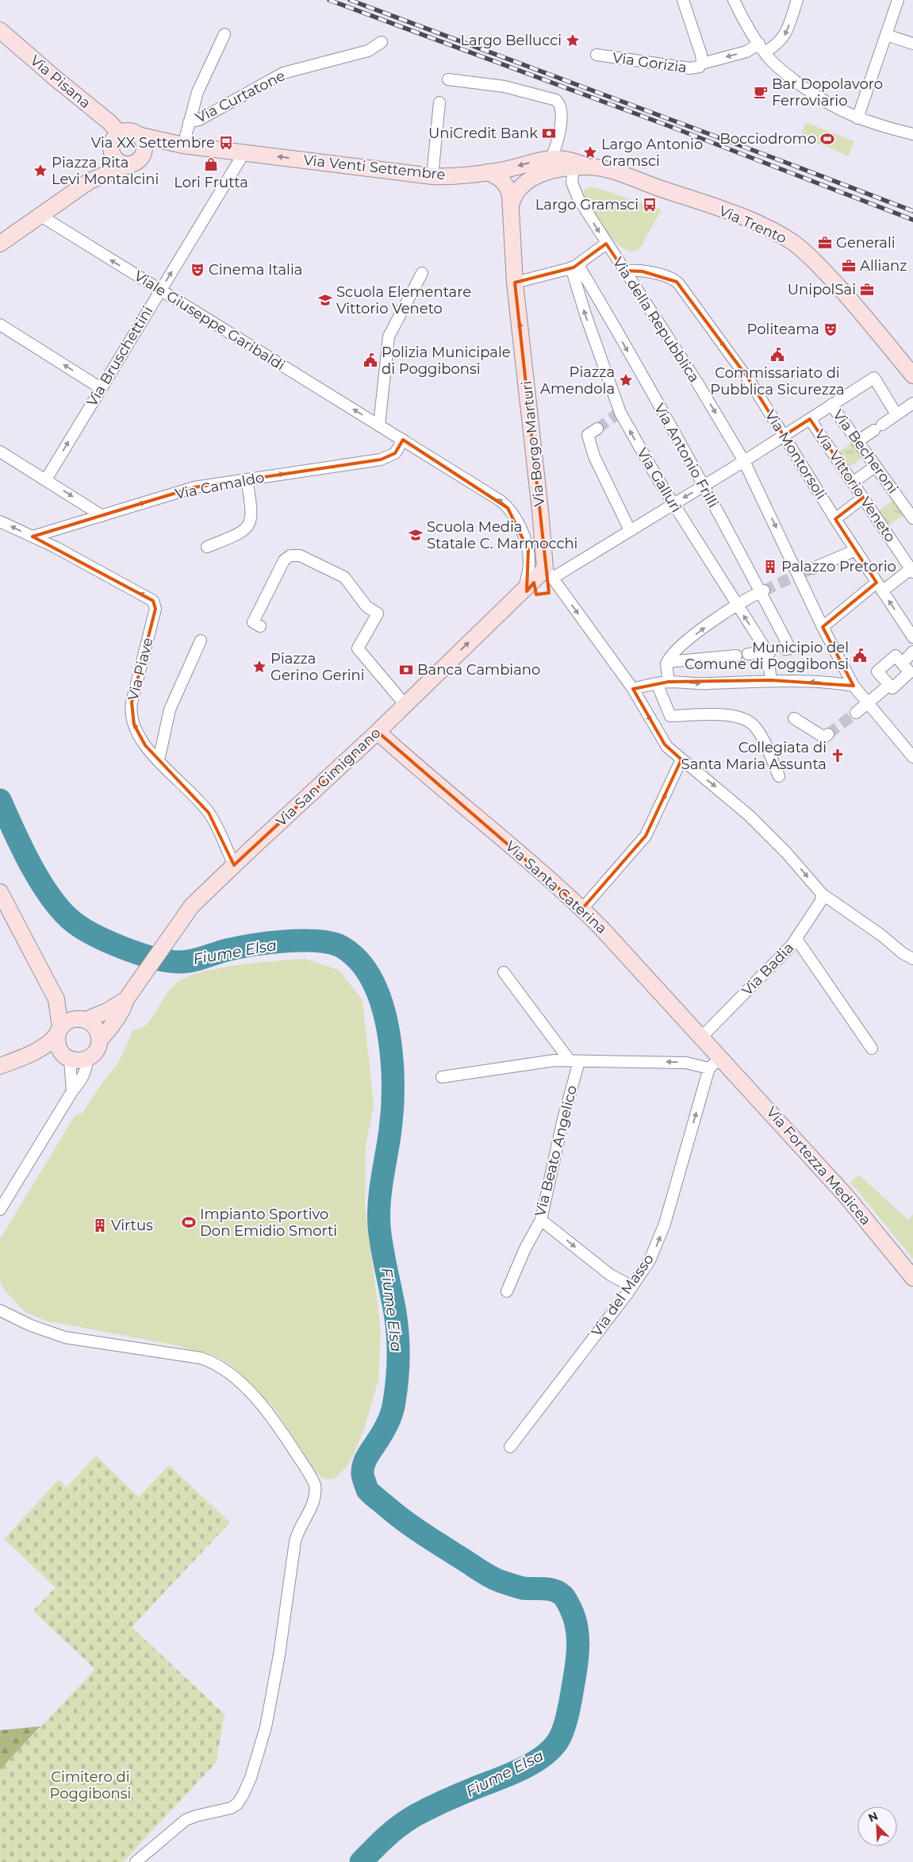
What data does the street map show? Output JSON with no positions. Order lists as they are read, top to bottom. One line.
{"streets":{"main road":["Via Pisana","Via Venti Settembre","Via Trento","Via Borgo Marturi","Via San Gimignano","Via Santa Caterina","Via Fortezza Medicea"],"street":["Via Gorizia","Via Curtatone","Via della Repubblica","Viale Giuseppe Garibaldi","Via Bruschettini","Via Becheroni","Via Montorsoli","Via Antonio Frilli","Via Gallurì","Via Camaldo","Via Vittorio Veneto","Via Piave","Via Badia","Via Beato Angelico","Via del Masso"]},"crossings":[["Via Pisana","Via Venti Settembre"],["Via Curtatone","Via Venti Settembre"],["Via Venti Settembre","Via Trento"],["Via Venti Settembre","Via della Repubblica"],["Via Venti Settembre","Via Bruschettini"],["Via Trento","Via della Repubblica"],["Via della Repubblica","Via Montorsoli"],["Viale Giuseppe Garibaldi","Via Bruschettini"],["Viale Giuseppe Garibaldi","Via Camaldo"],["Viale Giuseppe Garibaldi","Via San Gimignano"],["Via Borgo Marturi","Via San Gimignano"],["Via Antonio Frilli","Via Gallurì"],["Via Camaldo","Via Piave"],["Via Piave","Via San Gimignano"],["Via San Gimignano","Via Santa Caterina"],["Via Santa Caterina","Via Badia"],["Via Santa Caterina","Via Fortezza Medicea"]],"one_way":["Via Gorizia","Via Venti Settembre","Via della Repubblica","Viale Giuseppe Garibaldi","Via Bruschettini","Via Borgo Marturi","Via Montorsoli","Via Antonio Frilli","Via Camaldo","Via Piave","Via del Masso"],"water":["Fiume Elsa"],"parks":["Cimitero di Poggibonsi"],"places":{"place":["Largo Bellucci","Largo Antonio Gramsci","Piazza Rita Levi Montalcini","Piazza Amendola","Piazza Gerino Gerini"],"cafe":["Bar Dopolavoro Ferroviario"],"bank":["UniCredit Bank","Banca Cambiano"],"sports":["Bocciodromo","Impianto Sportivo Don Emidio Smorti"],"bus stop":["Via XX Settembre","Largo Gramsci"],"shop":["Lori Frutta"],"office":["Generali","Allianz","UnipolSai"],"theatre":["Cinema Italia","Politeama"],"school or university":["Scuola Elementare Vittorio Veneto","Scuola Media Statale C. Marmocchi"],"public building":["Commissariato di Pubblica Sicurezza","Polizia Municipale di Poggibonsi","Municipio del Comune di Poggibonsi"],"building":["Palazzo Pretorio","Virtus"],"church":["Collegiata di Santa Maria Assunta"]},"north":"top left"}
